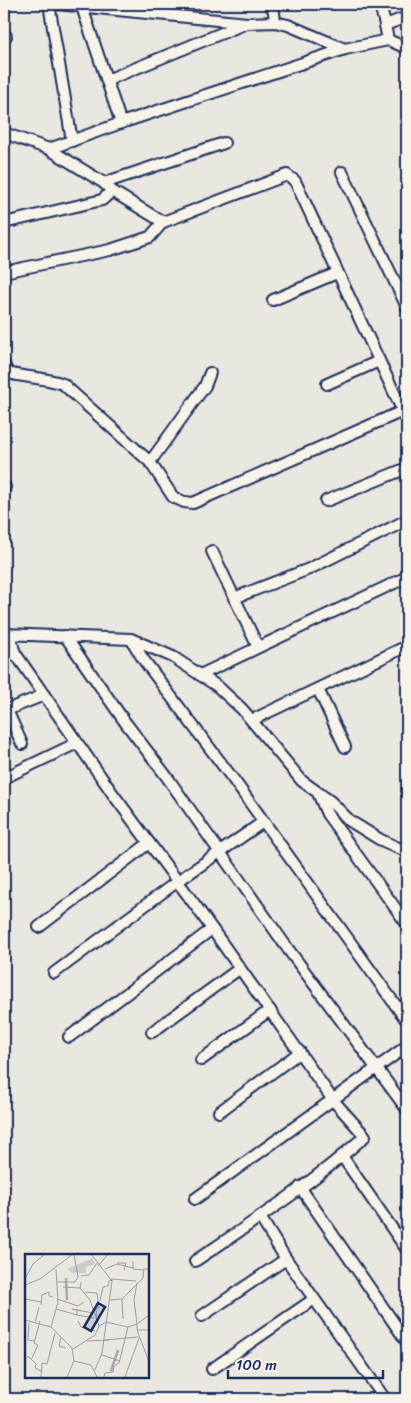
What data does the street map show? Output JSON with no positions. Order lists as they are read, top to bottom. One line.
{"scale_bar":"100 m"}
